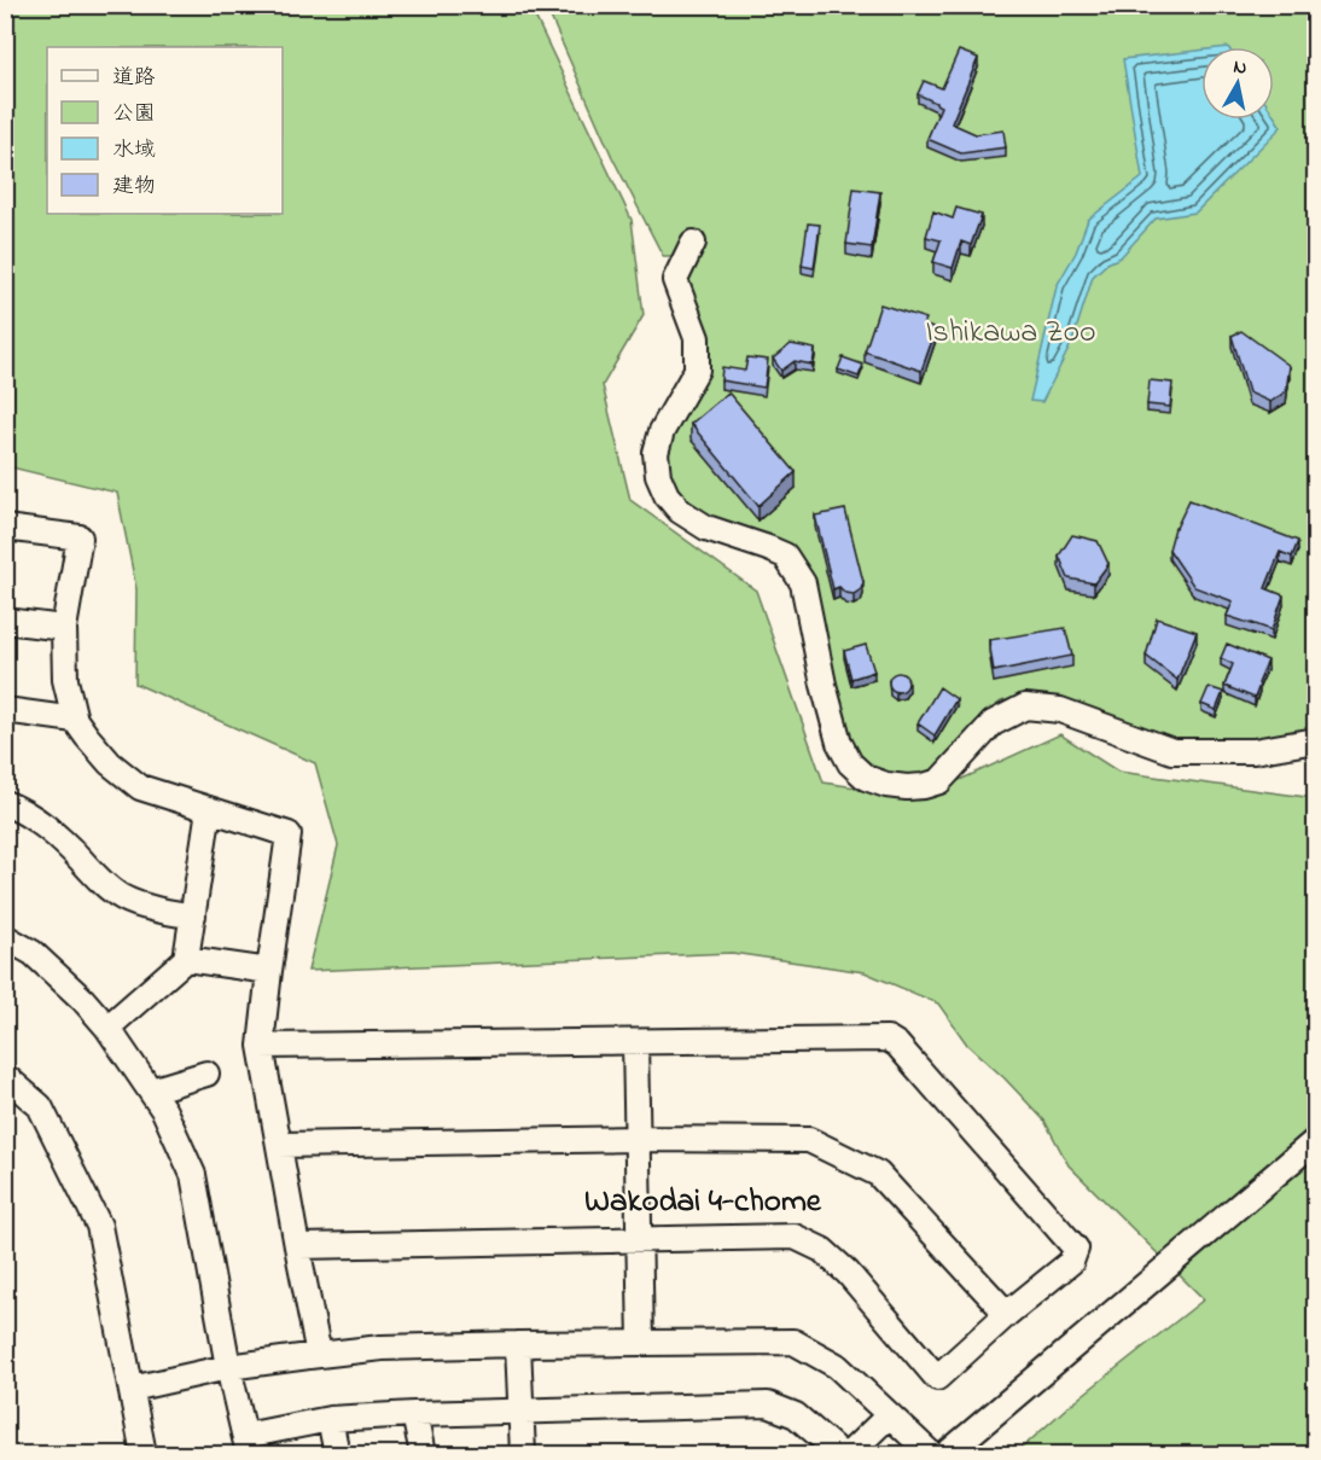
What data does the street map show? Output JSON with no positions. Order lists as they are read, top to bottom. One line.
{"districts":["Wakodai 4-chome"],"parks":["Ishikawa Zoo"],"legend":["道路","公園","水域","建物"],"north":"top"}
